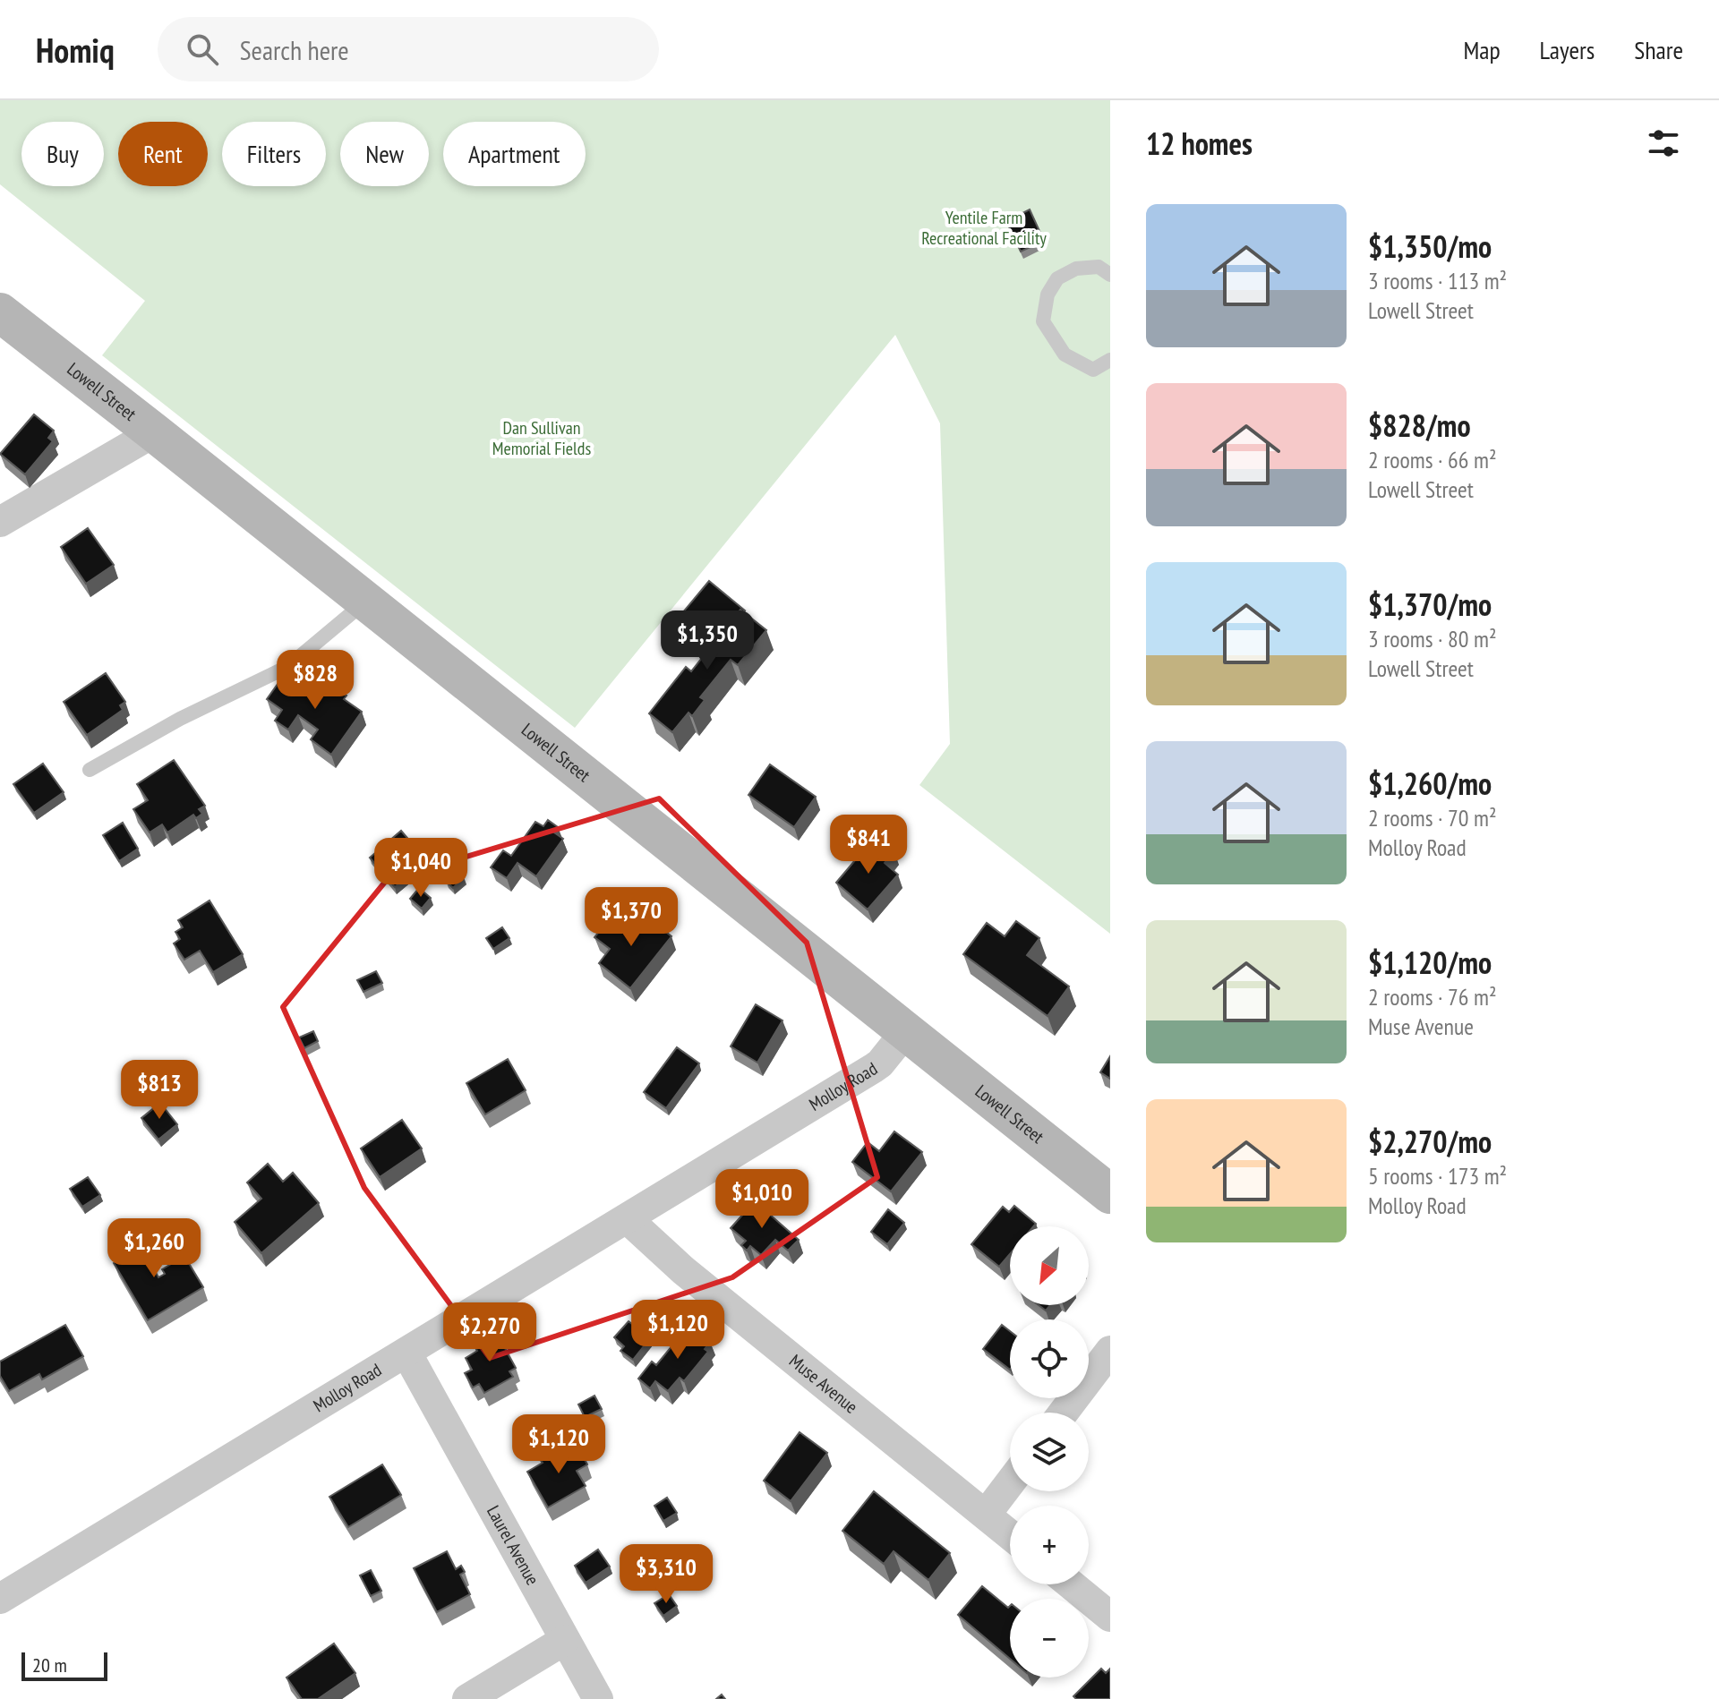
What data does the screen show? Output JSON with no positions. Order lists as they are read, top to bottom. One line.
{"streets":{"main road":["Lowell Street"],"street":["Molloy Road","Muse Avenue","Laurel Avenue"]},"crossings":[["Lowell Street","Molloy Road"],["Molloy Road","Muse Avenue"],["Molloy Road","Laurel Avenue"]],"parks":["Yentile Farm Recreational Facility","Dan Sullivan Memorial Fields"],"scale_bar":"20 m","north":"bottom left","page":{"header":"Homiq","search":"Search here","nav":["Map","Layers","Share"],"heading":"12 homes","chip":["Buy","Rent","Filters","New","Apartment"],"list":[{"name":"$1,350/mo","note":"3 rooms · 113 m² · Lowell Street"},{"name":"$828/mo","note":"2 rooms · 66 m² · Lowell Street"},{"name":"$1,370/mo","note":"3 rooms · 80 m² · Lowell Street"},{"name":"$1,260/mo","note":"2 rooms · 70 m² · Molloy Road"},{"name":"$1,120/mo","note":"2 rooms · 76 m² · Muse Avenue"},{"name":"$2,270/mo","note":"5 rooms · 173 m² · Molloy Road"}],"price":["$1,350","$828","$841","$1,040","$1,370","$813","$1,010","$1,260","$1,120","$2,270","$1,120","$3,310"],"map_buttons":["+","−"],"scale":"20 m"}}
